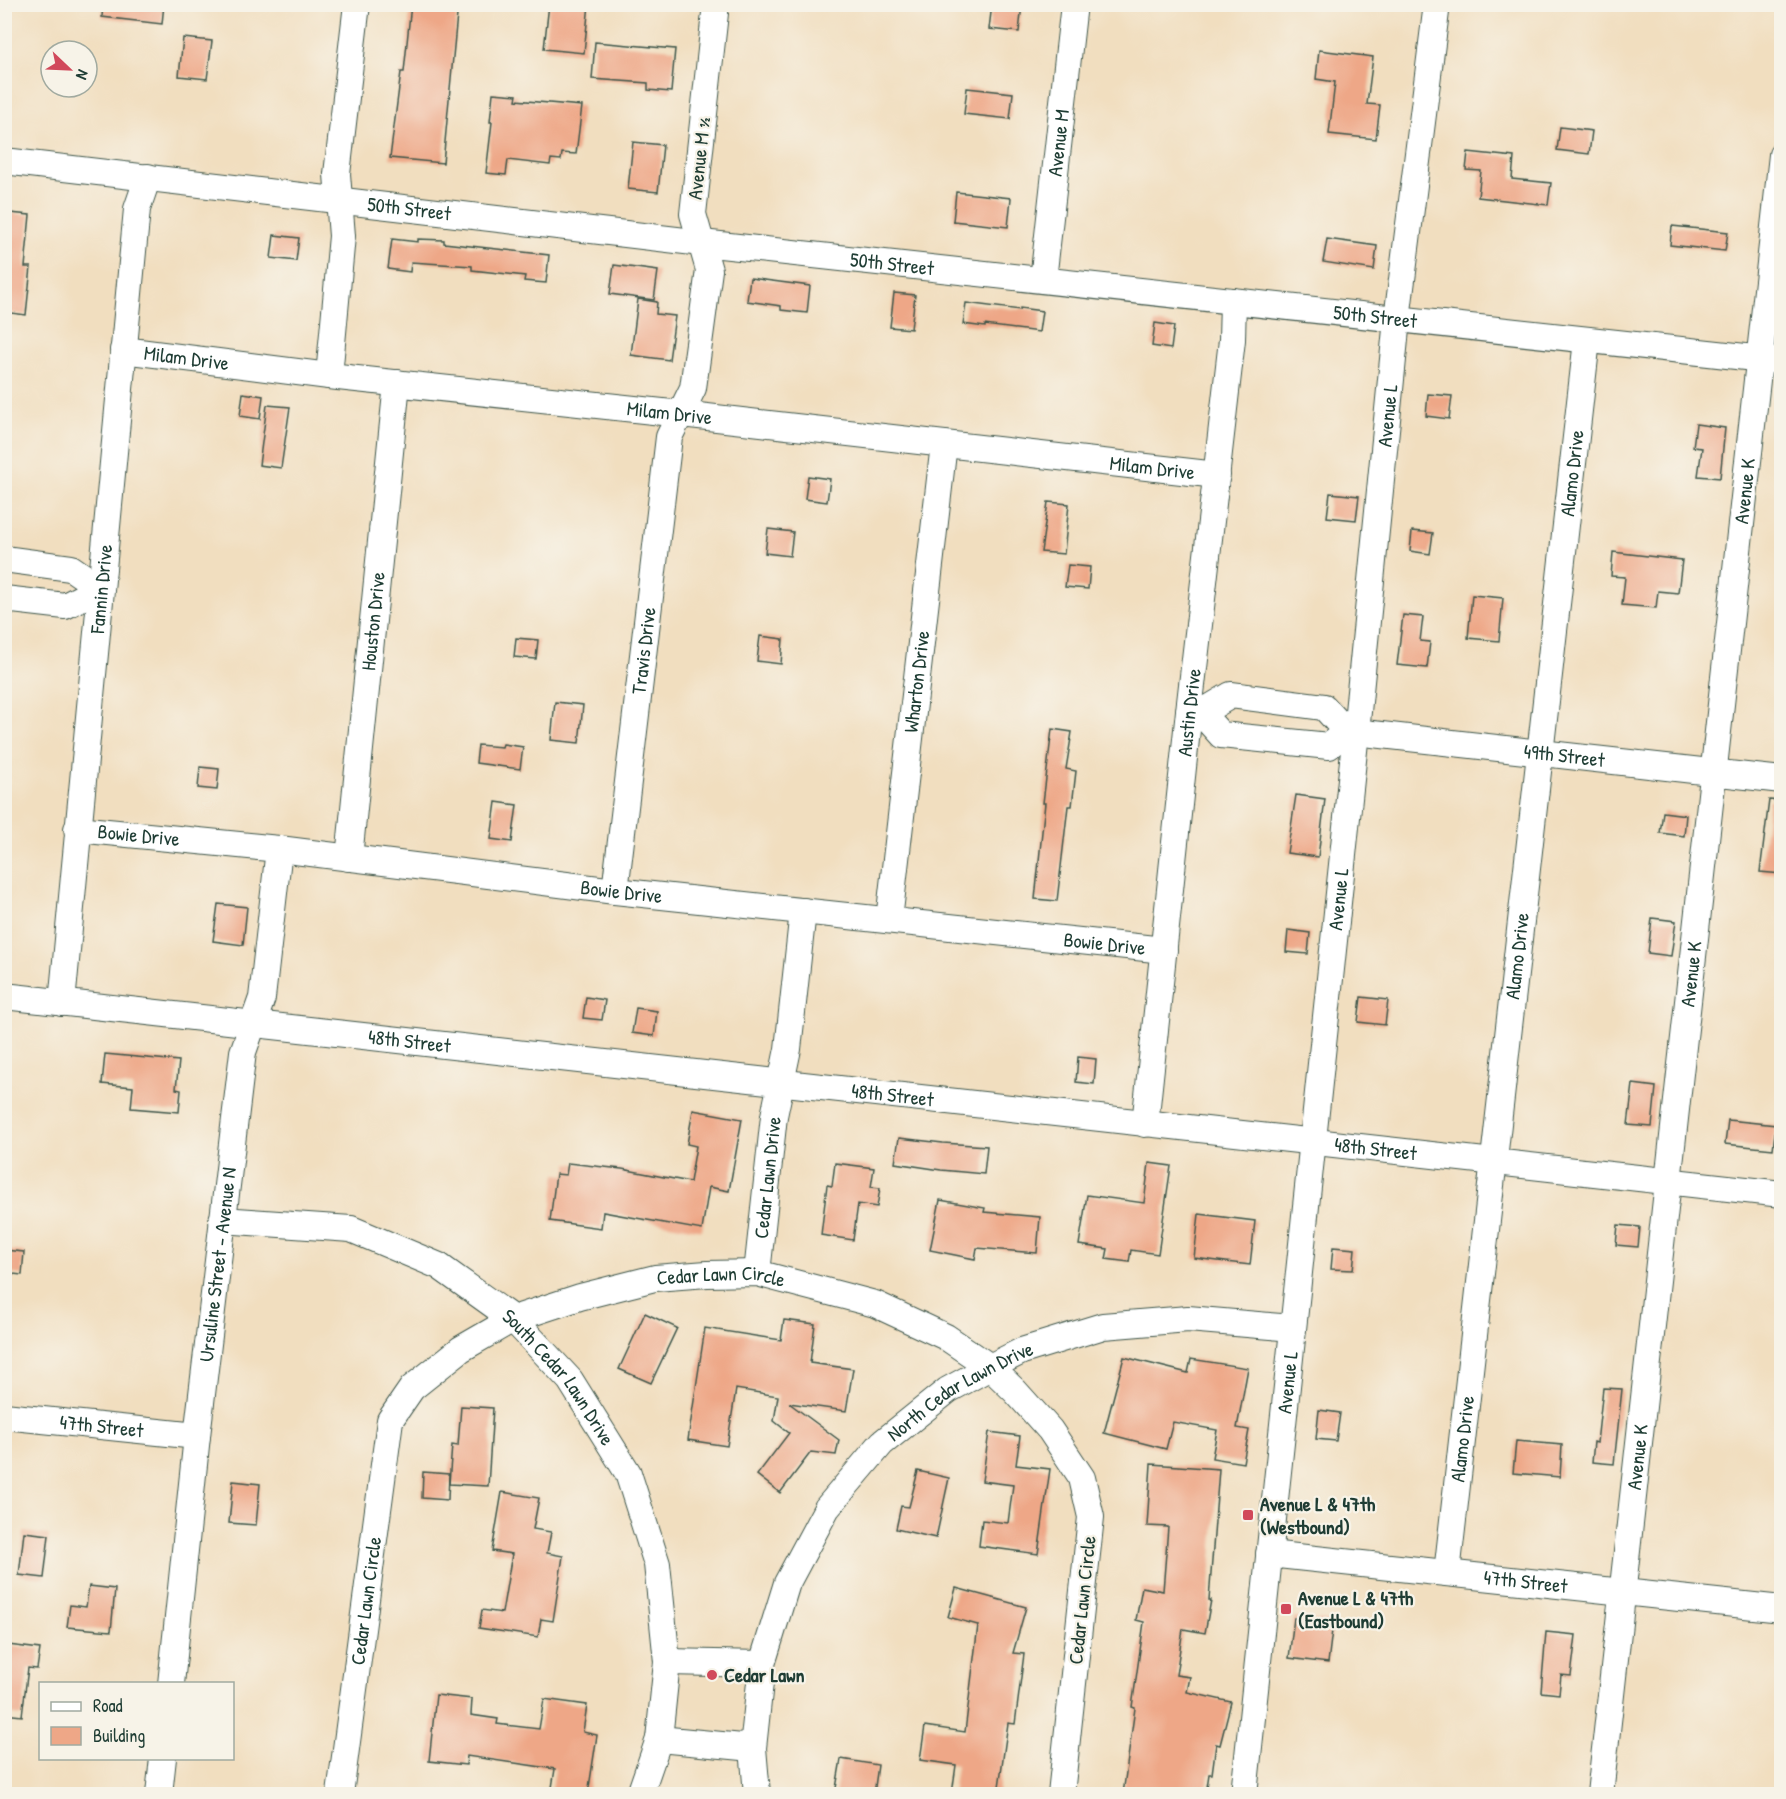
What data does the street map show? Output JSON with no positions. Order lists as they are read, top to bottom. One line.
{"streets":{"street":["Avenue M","Avenue M ½","50th Street","Milam Drive","Avenue L","Alamo Drive","Avenue K","Fannin Drive","Houston Drive","Travis Drive","Wharton Drive","Austin Drive","49th Street","Bowie Drive","48th Street","Cedar Lawn Drive","Ursuline Street - Avenue N","Cedar Lawn Circle","South Cedar Lawn Drive","North Cedar Lawn Drive","47th Street"]},"crossings":[["Avenue M","50th Street"],["Avenue M ½","50th Street"],["Avenue M ½","Milam Drive"],["Avenue M ½","Travis Drive"],["50th Street","Avenue L"],["50th Street","Alamo Drive"],["50th Street","Avenue K"],["50th Street","Fannin Drive"],["50th Street","Austin Drive"],["Milam Drive","Fannin Drive"],["Milam Drive","Houston Drive"],["Milam Drive","Travis Drive"],["Milam Drive","Wharton Drive"],["Milam Drive","Austin Drive"],["Avenue L","49th Street"],["Avenue L","48th Street"],["Avenue L","North Cedar Lawn Drive"],["Avenue L","47th Street"],["Alamo Drive","49th Street"],["Alamo Drive","48th Street"],["Alamo Drive","47th Street"],["Avenue K","49th Street"],["Avenue K","48th Street"],["Avenue K","47th Street"],["Fannin Drive","Bowie Drive"],["Fannin Drive","48th Street"],["Houston Drive","Bowie Drive"],["Travis Drive","Bowie Drive"],["Wharton Drive","Bowie Drive"],["Austin Drive","Bowie Drive"],["Austin Drive","48th Street"],["Bowie Drive","Ursuline Street - Avenue N"],["48th Street","Cedar Lawn Drive"],["48th Street","Ursuline Street - Avenue N"],["Cedar Lawn Drive","Cedar Lawn Circle"],["Ursuline Street - Avenue N","South Cedar Lawn Drive"],["Ursuline Street - Avenue N","47th Street"],["Cedar Lawn Circle","South Cedar Lawn Drive"],["Cedar Lawn Circle","North Cedar Lawn Drive"]],"places":{"transit":["Avenue L & 47th (Westbound)","Avenue L & 47th (Eastbound)"],"other":["Cedar Lawn"]},"legend":["Road","Building"],"north":"bottom right"}
